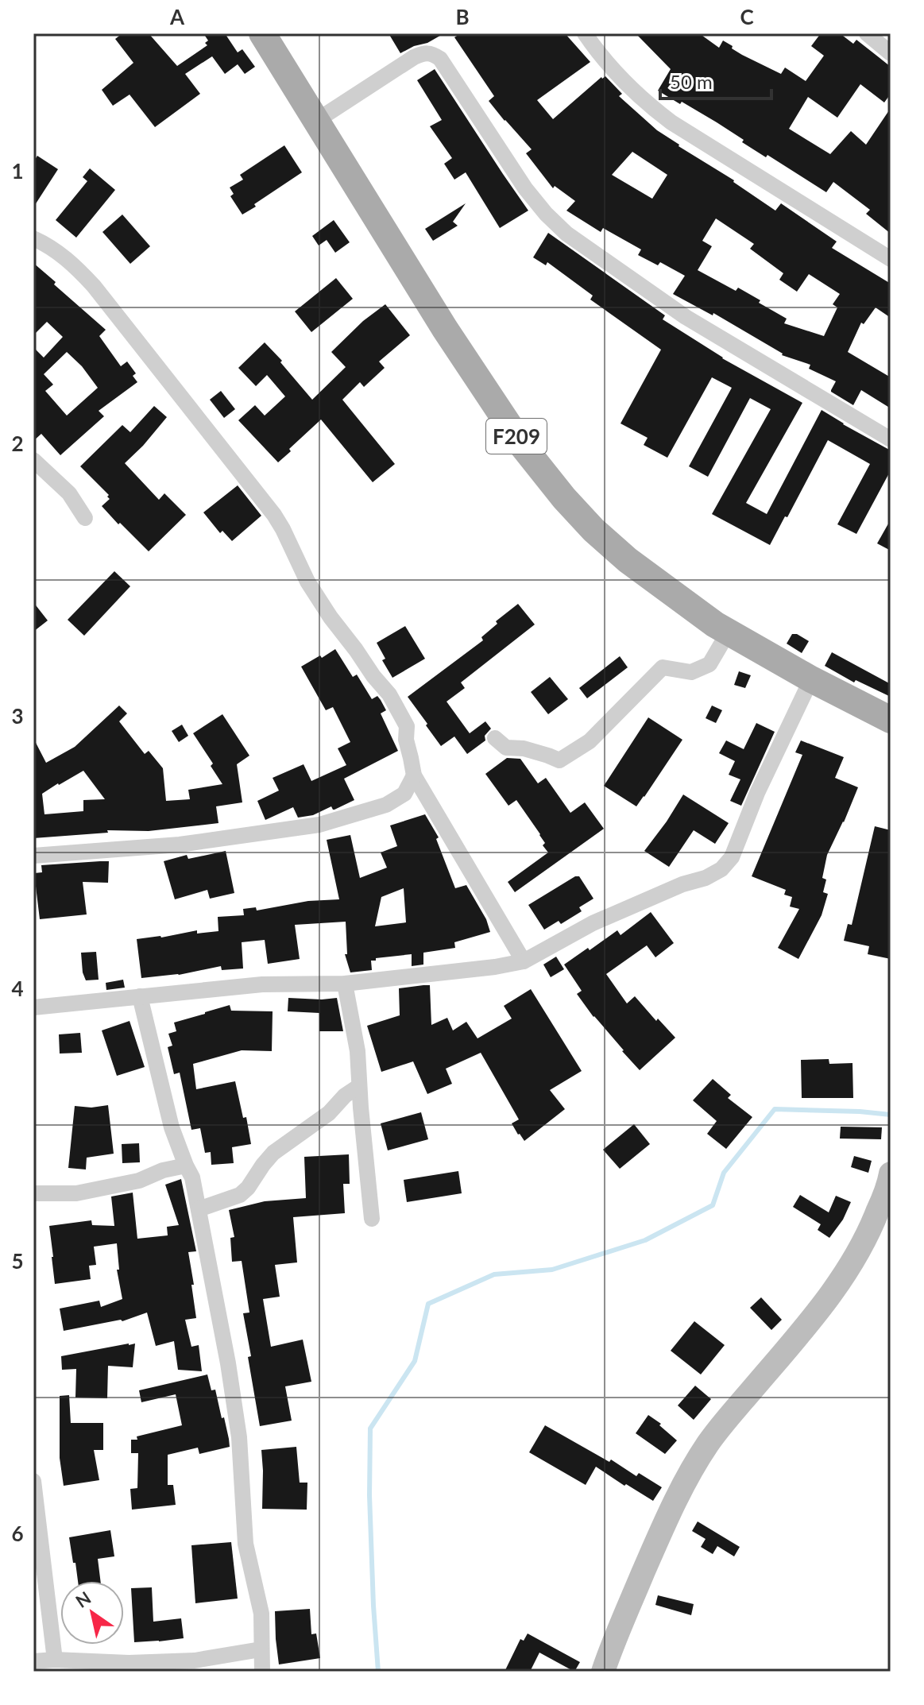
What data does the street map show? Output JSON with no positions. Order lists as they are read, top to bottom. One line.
{"streets":{"main road":["F209"]},"scale_bar":"50 m","north":"top left","grid":{"columns":["A","B","C"],"rows":["1","2","3","4","5","6"]}}
